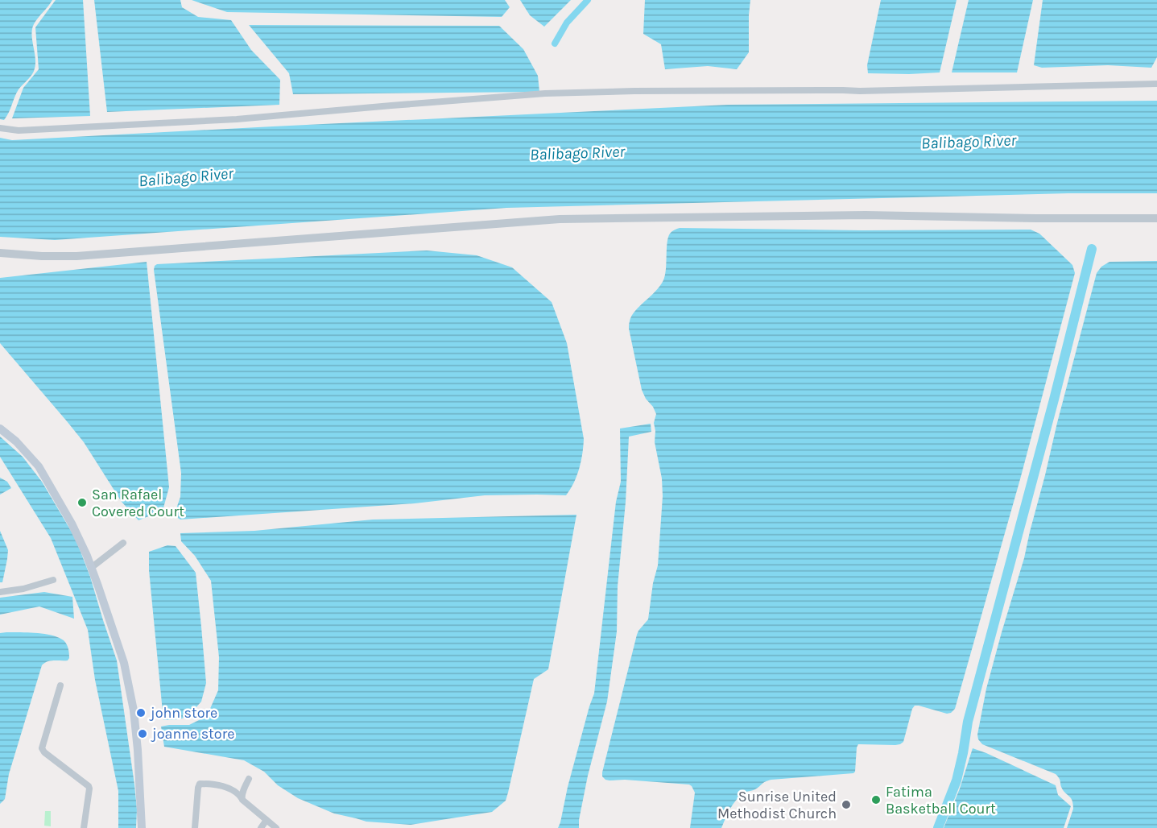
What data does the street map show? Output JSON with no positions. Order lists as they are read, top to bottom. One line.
{"water":["Balibago River"],"places":["San Rafael Covered Court","john store","joanne store","Fatima Basketball Court","Sunrise United Methodist Church"]}
